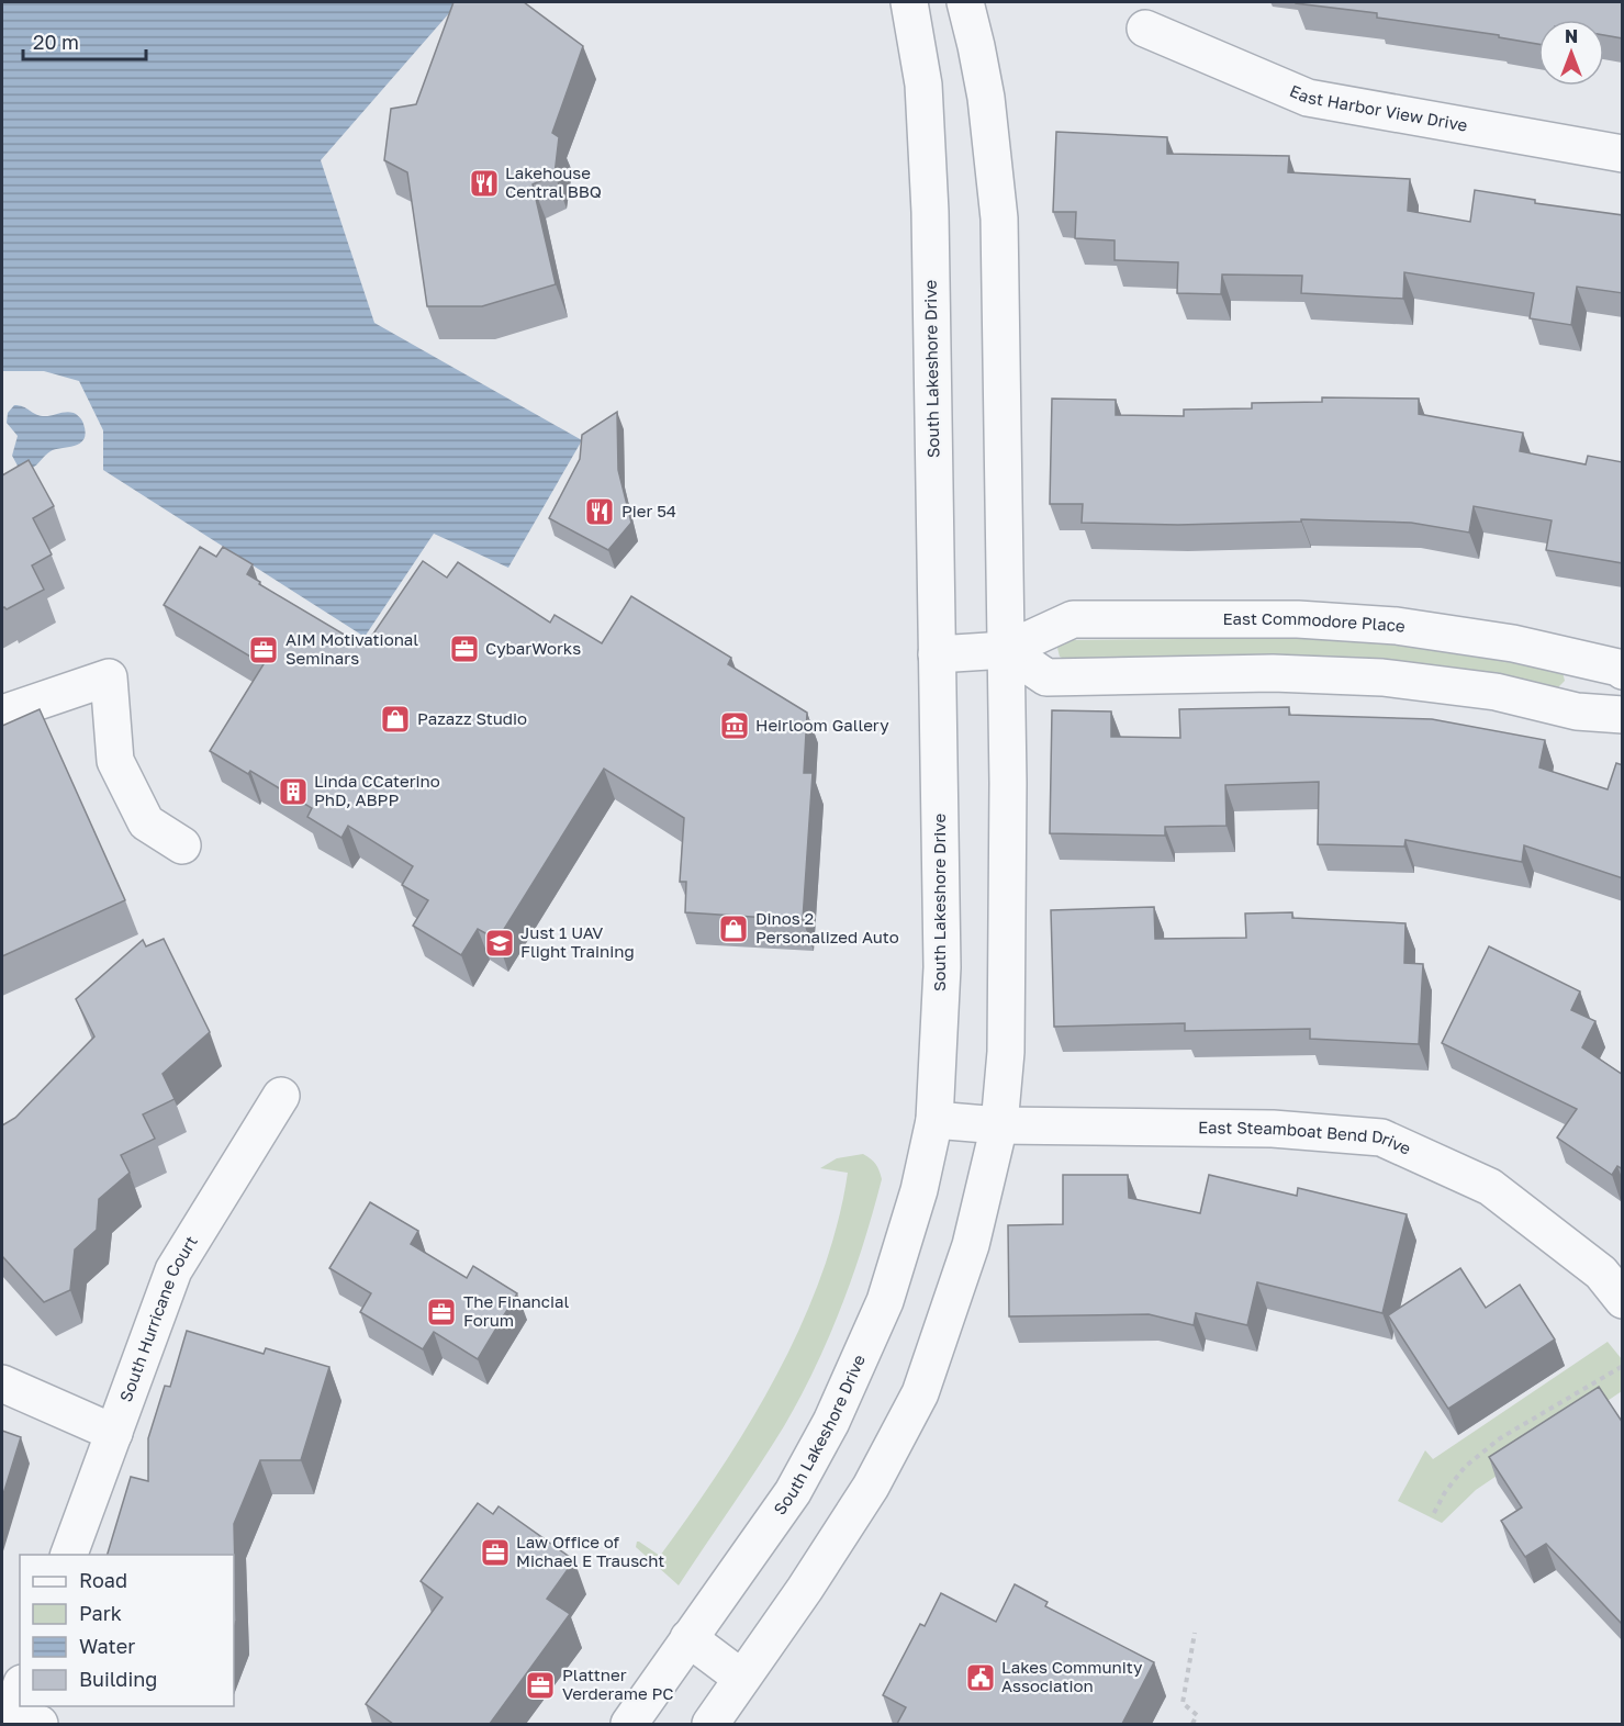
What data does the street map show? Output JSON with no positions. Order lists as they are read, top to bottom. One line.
{"streets":{"street":["East Harbor View Drive","South Lakeshore Drive","East Commodore Place","East Steamboat Bend Drive","South Hurricane Court"]},"crossings":[["South Lakeshore Drive","East Commodore Place"],["South Lakeshore Drive","East Steamboat Bend Drive"]],"places":{"restaurant":["Lakehouse Central BBQ","Pier 54"],"office":["CybarWorks","AIM Motivational Seminars","The Financial Forum","Law Office of Michael E Trauscht","Plattner Verderame PC"],"shop":["Pazazz Studio","Dinos 2 Personalized Auto"],"museum":["Heirloom Gallery"],"building":["Linda CCaterino PhD, ABPP"],"school or university":["Just 1 UAV Flight Training"],"public building":["Lakes Community Association"]},"legend":["Road","Park","Water","Building"],"scale_bar":"20 m","north":"top"}
